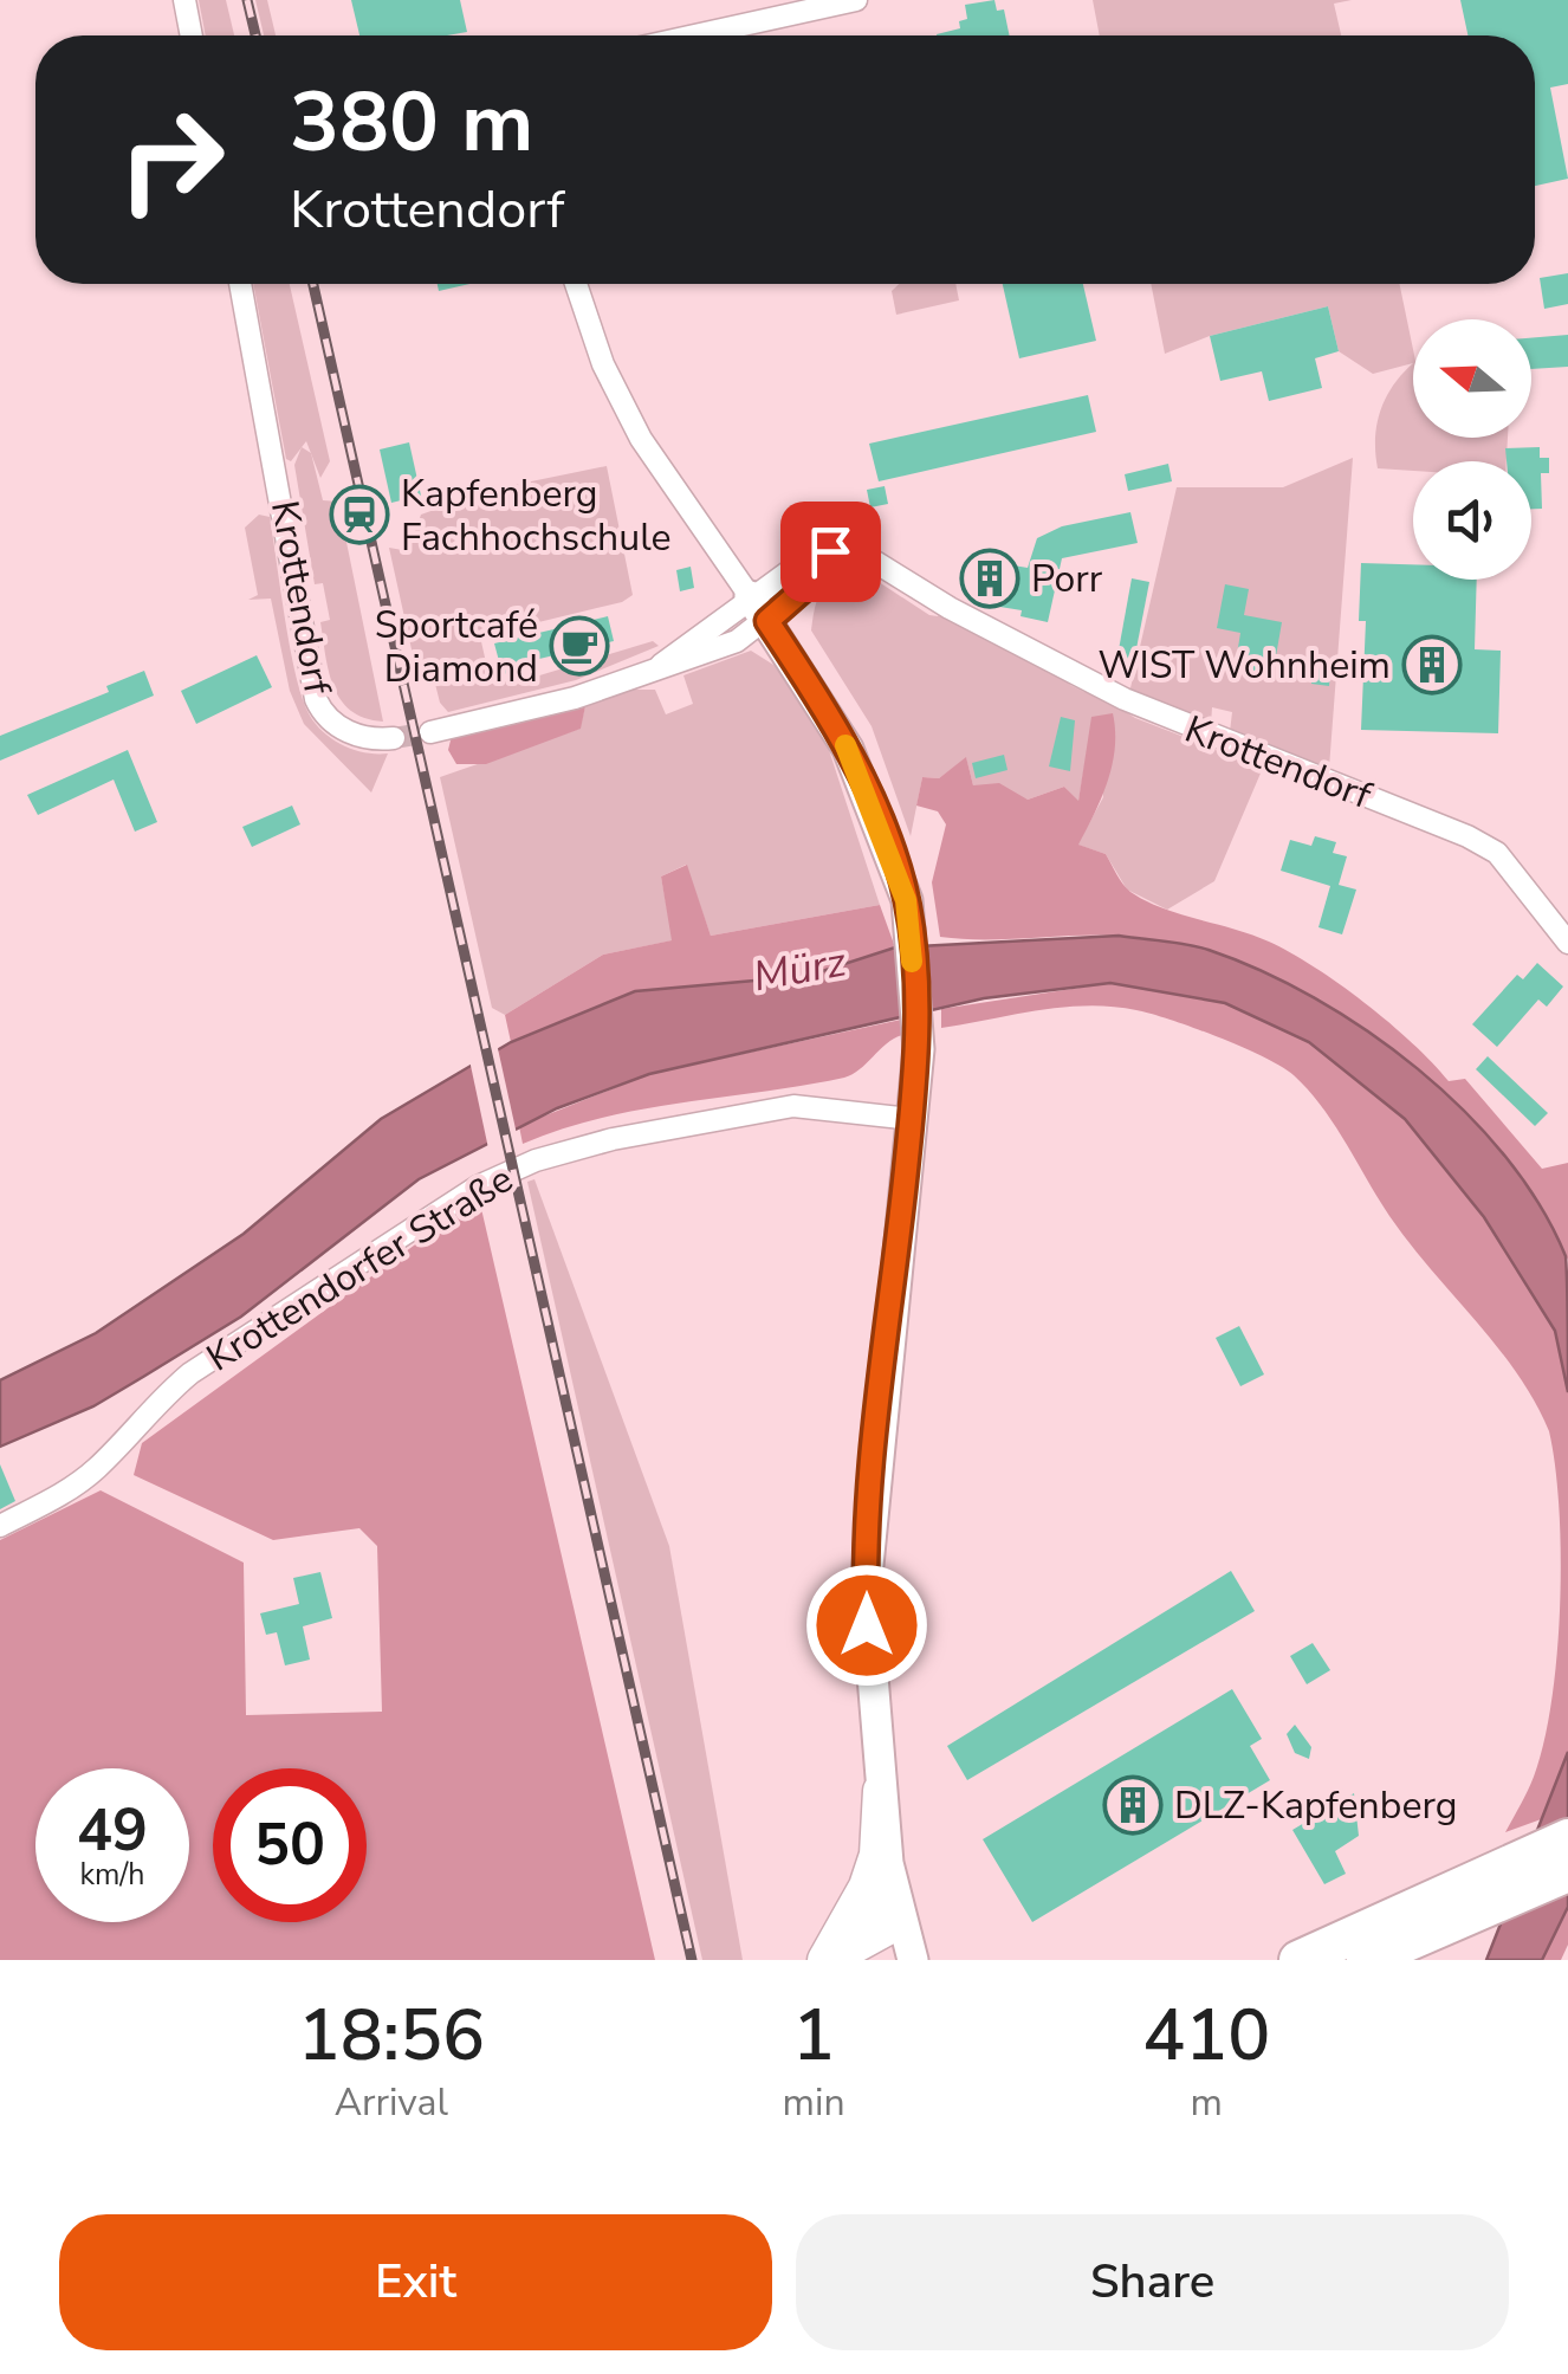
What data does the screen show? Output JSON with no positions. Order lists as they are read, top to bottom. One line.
{"streets":{"street":["Krottendorf","Krottendorfer Straße"]},"water":["Mürz"],"places":{"station":["Kapfenberg Fachhochschule"],"building":["Porr","WIST Wohnheim","DLZ-Kapfenberg"],"cafe":["Sportcafé Diamond"]},"north":"left","page":{"turn":["380 m","Krottendorf"],"speed":"49 km/h","limit":"50","eta":["18:56","Arrival","1","min","410","m"],"buttons":["Exit","Share"]}}
